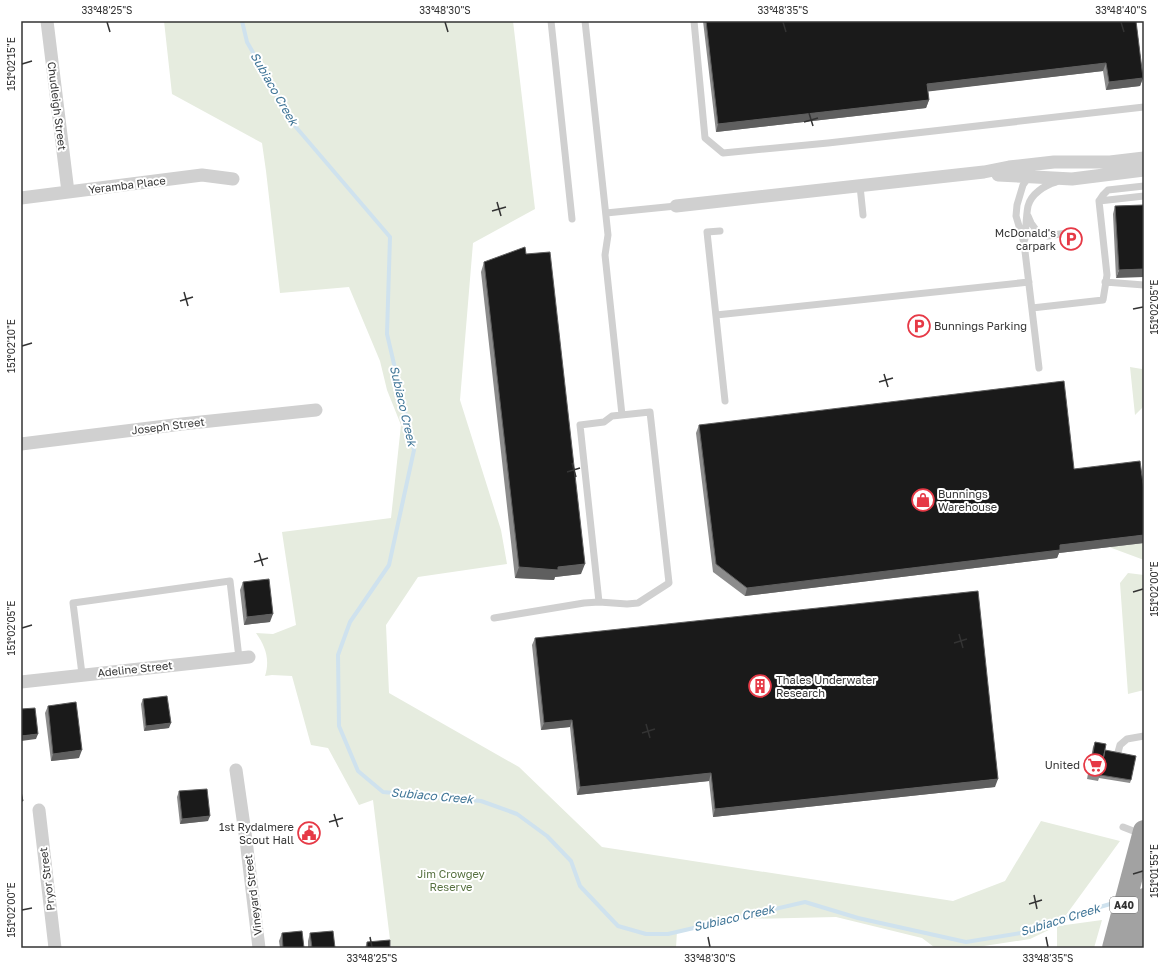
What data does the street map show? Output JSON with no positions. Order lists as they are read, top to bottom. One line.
{"streets":{"highway":["A40"],"street":["Chudleigh Street","Yeramba Place","Joseph Street","Adeline Street","Pryor Street","Vineyard Street"]},"crossings":[["Chudleigh Street","Yeramba Place"]],"water":["Subiaco Creek"],"parks":["Jim Crowgey Reserve"],"places":{"parking":["McDonald's carpark","Bunnings Parking"],"shop":["Bunnings Warehouse"],"building":["Thales Underwater Research"],"supermarket":["United"],"public building":["1st Rydalmere Scout Hall"]},"coordinates":["33°48'25\"S","33°48'30\"S","33°48'35\"S","33°48'40\"S","151°02'15\"E","151°02'05\"E","151°02'10\"E","151°02'00\"E","151°01'55\"E"]}
